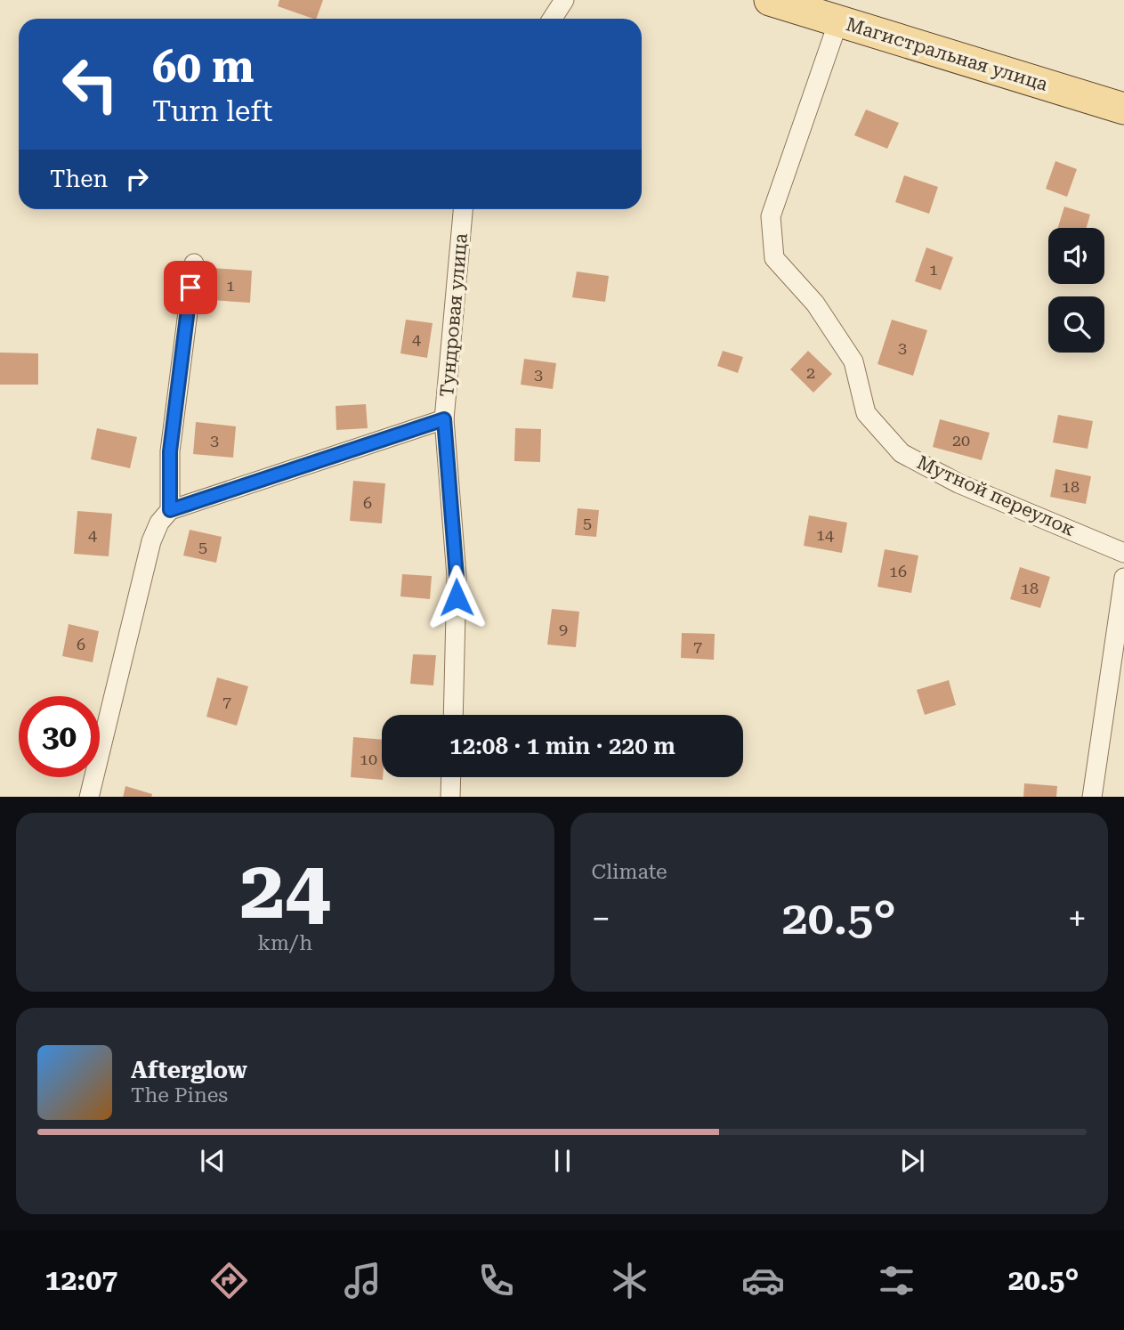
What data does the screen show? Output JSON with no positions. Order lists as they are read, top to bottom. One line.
{"streets":{"main road":["Магистральная улица"],"street":["Тундровая улица","Мутной переулок"]},"crossings":[["Магистральная улица","Мутной переулок"]],"house_numbers":["1","1","4","3","2","3","3","20","18","6","5","4","14","5","16","18","9","6","7","7","10"],"page":{"turn":["60 m","Turn left"],"then":"Then","limit":"30","trip":"12:08 · 1 min · 220 m","tile":[["24","km/h"],"Climate"],"heat":["−","20.5°","+"],"song":["Afterglow","The Pines"],"tabs":["12:07","20.5°"]}}
